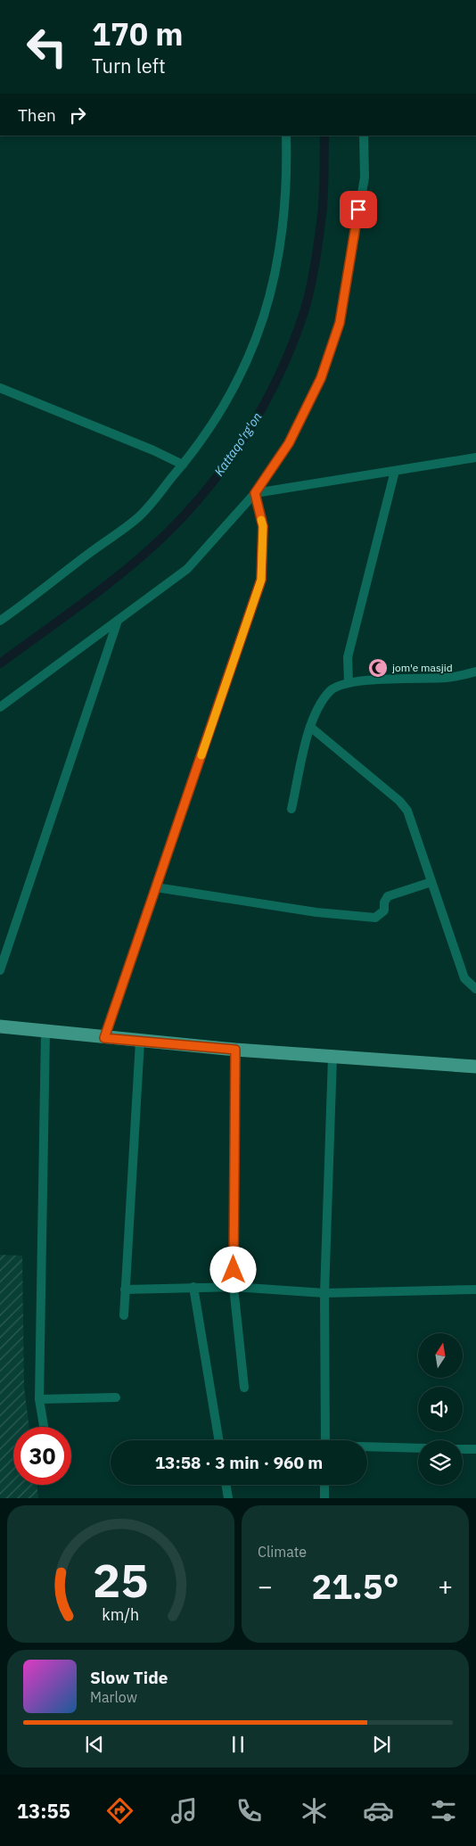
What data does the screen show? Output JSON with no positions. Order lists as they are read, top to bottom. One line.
{"water":["Kattaqo'rg'on"],"places":{"mosque":["jom'e masjid"]},"north":"top","page":{"turn":["170 m","Turn left"],"then":"Then","limit":"30","trip":"13:58 · 3 min · 960 m","tile":"Climate","heat":["−","21.5°","+"],"song":["Slow Tide","Marlow"],"tabs":"13:55","gauge":["25","km/h"]}}
